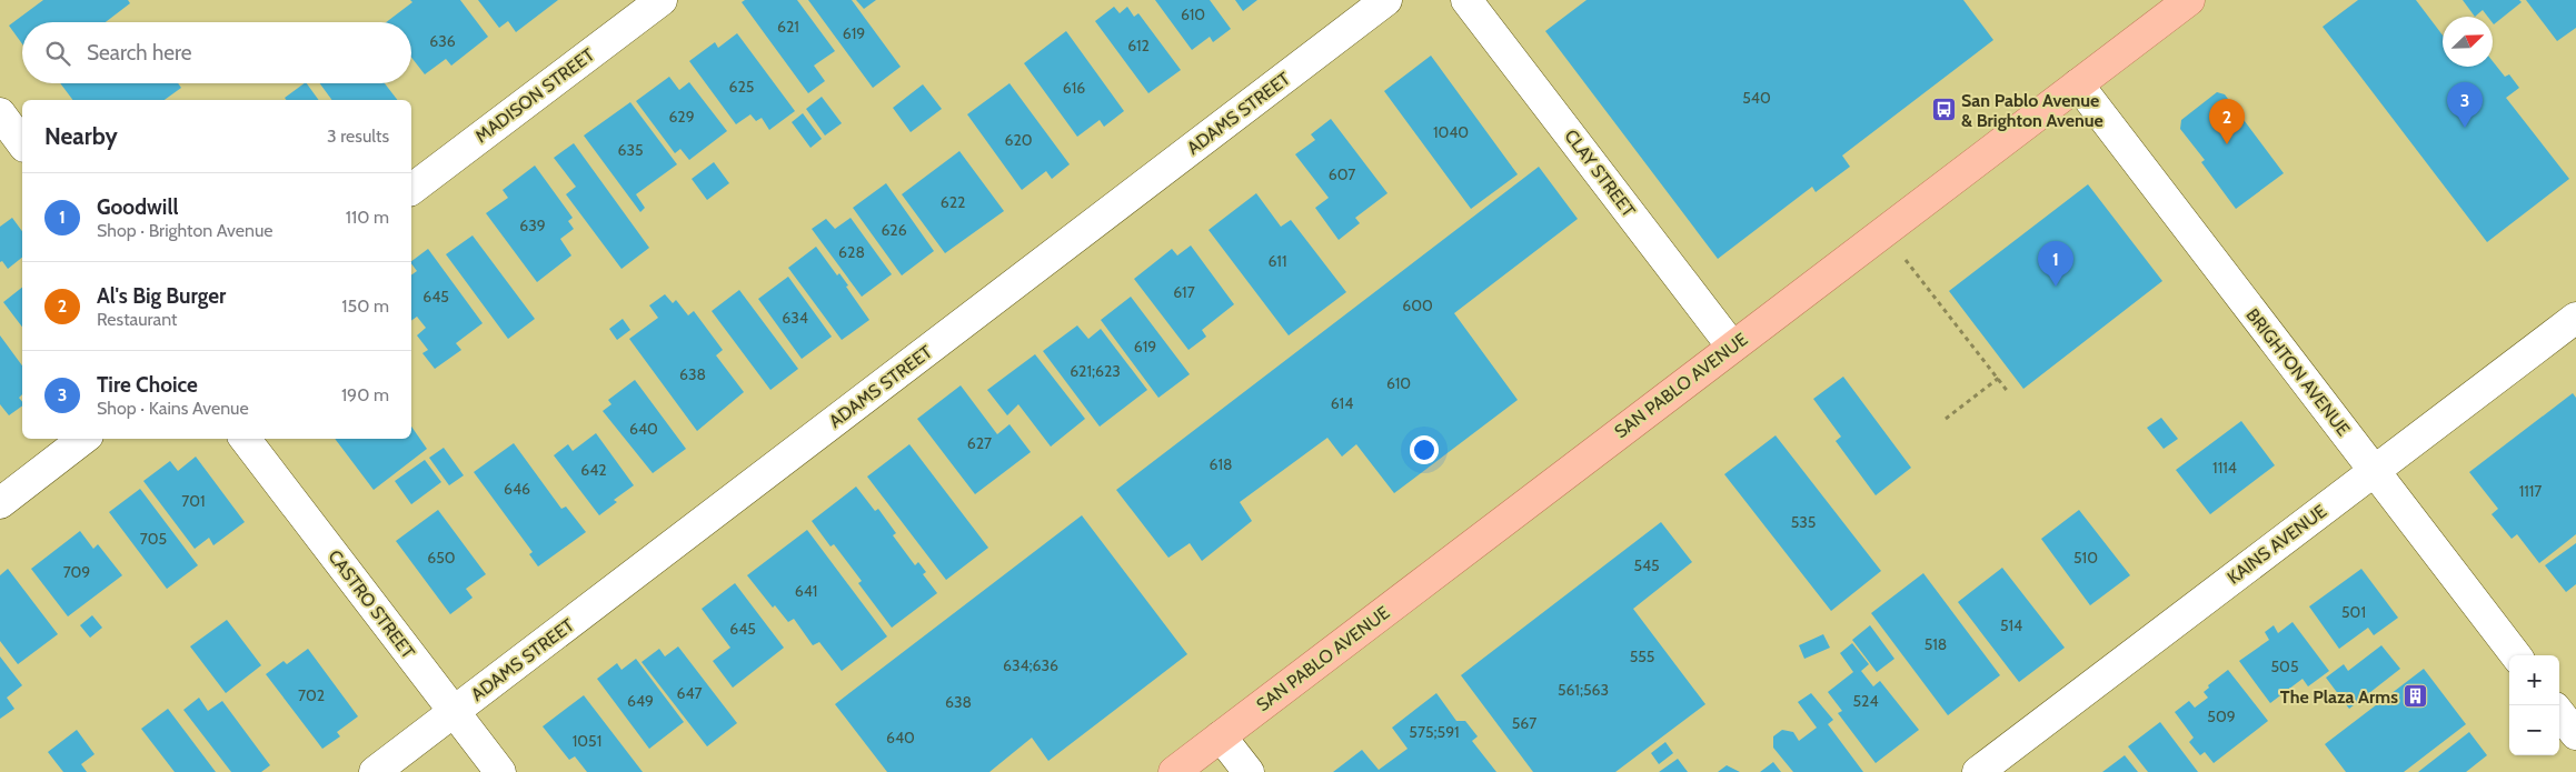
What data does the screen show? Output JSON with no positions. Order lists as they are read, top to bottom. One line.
{"streets":{"main road":["SAN PABLO AVENUE"],"street":["MADISON STREET","ADAMS STREET","CLAY STREET","BRIGHTON AVENUE","KAINS AVENUE","CASTRO STREET"]},"crossings":[["ADAMS STREET","CASTRO STREET"],["CLAY STREET","SAN PABLO AVENUE"],["BRIGHTON AVENUE","SAN PABLO AVENUE"],["BRIGHTON AVENUE","KAINS AVENUE"]],"places":{"bus stop":["San Pablo Avenue & Brighton Avenue"],"building":["The Plaza Arms"]},"house_numbers":["610","621","619","636","612","625","616","540","629","1040","620","635","607","622","639","626","628","611","617","645","600","634","619","621;623","638","610","614","640","627","618","1114","642","646","1117","701","535","705","650","510","545","709","641","501","514","645","518","555","634;636","505","561;563","647","702","649","524","638","509","567","575;591","640","1051"],"north":"top right","page":{"search":"Search here","pins":["3","2","1"],"heading":["Nearby","3 results"],"list":[{"mark":"1","name":"Goodwill","note":"Shop · Brighton Avenue","value":"110 m"},{"mark":"2","name":"Al's Big Burger","note":"Restaurant","value":"150 m"},{"mark":"3","name":"Tire Choice","note":"Shop · Kains Avenue","value":"190 m"}],"map_buttons":["+","−"]}}
